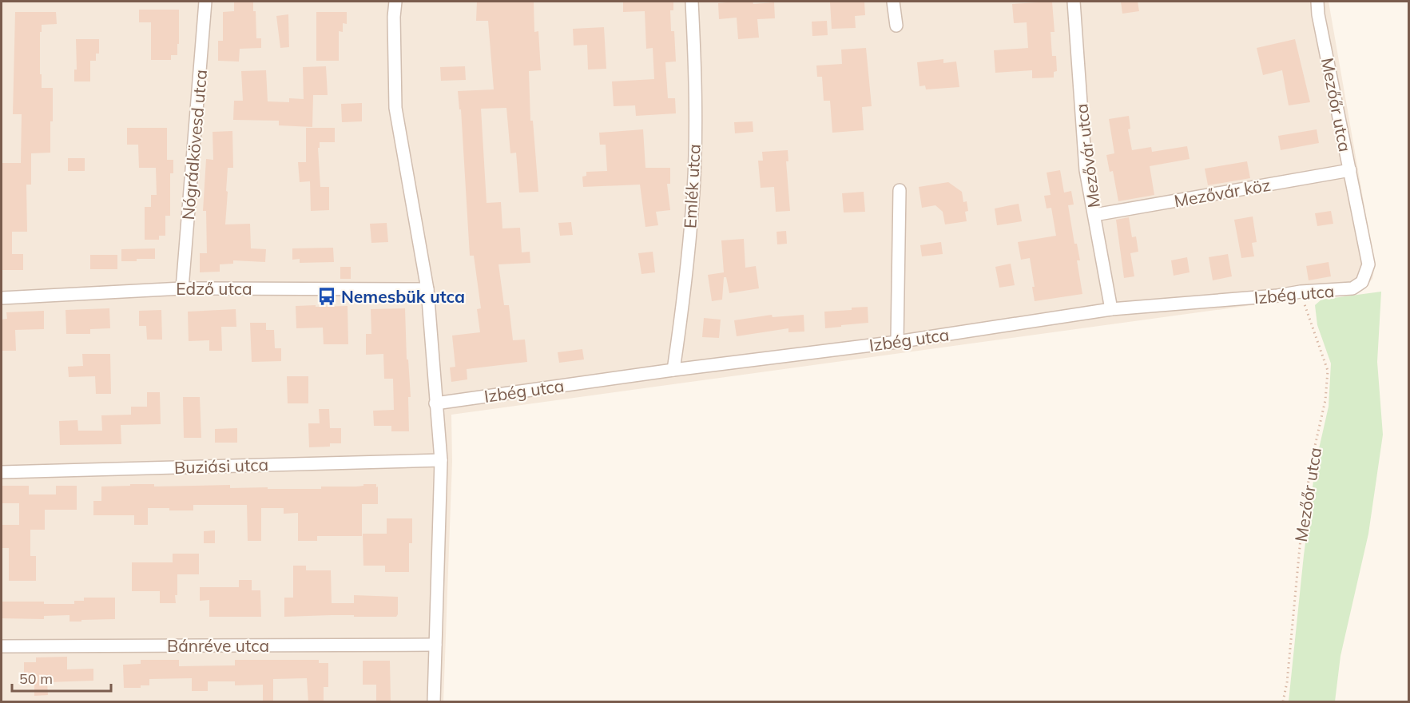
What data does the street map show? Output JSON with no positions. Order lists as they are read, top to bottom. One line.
{"streets":{"street":["Mezőőr utca","Nógrádkövesd utca","Mezővár utca","Emlék utca","Mezővár köz","Edző utca","Izbég utca","Buziási utca","Bánréve utca"]},"crossings":[["Mezőőr utca","Mezővár köz"],["Mezőőr utca","Izbég utca"],["Nógrádkövesd utca","Edző utca"],["Mezővár utca","Mezővár köz"],["Mezővár utca","Izbég utca"],["Emlék utca","Izbég utca"]],"places":{"bus stop":["Nemesbük utca"]},"scale_bar":"50 m"}
